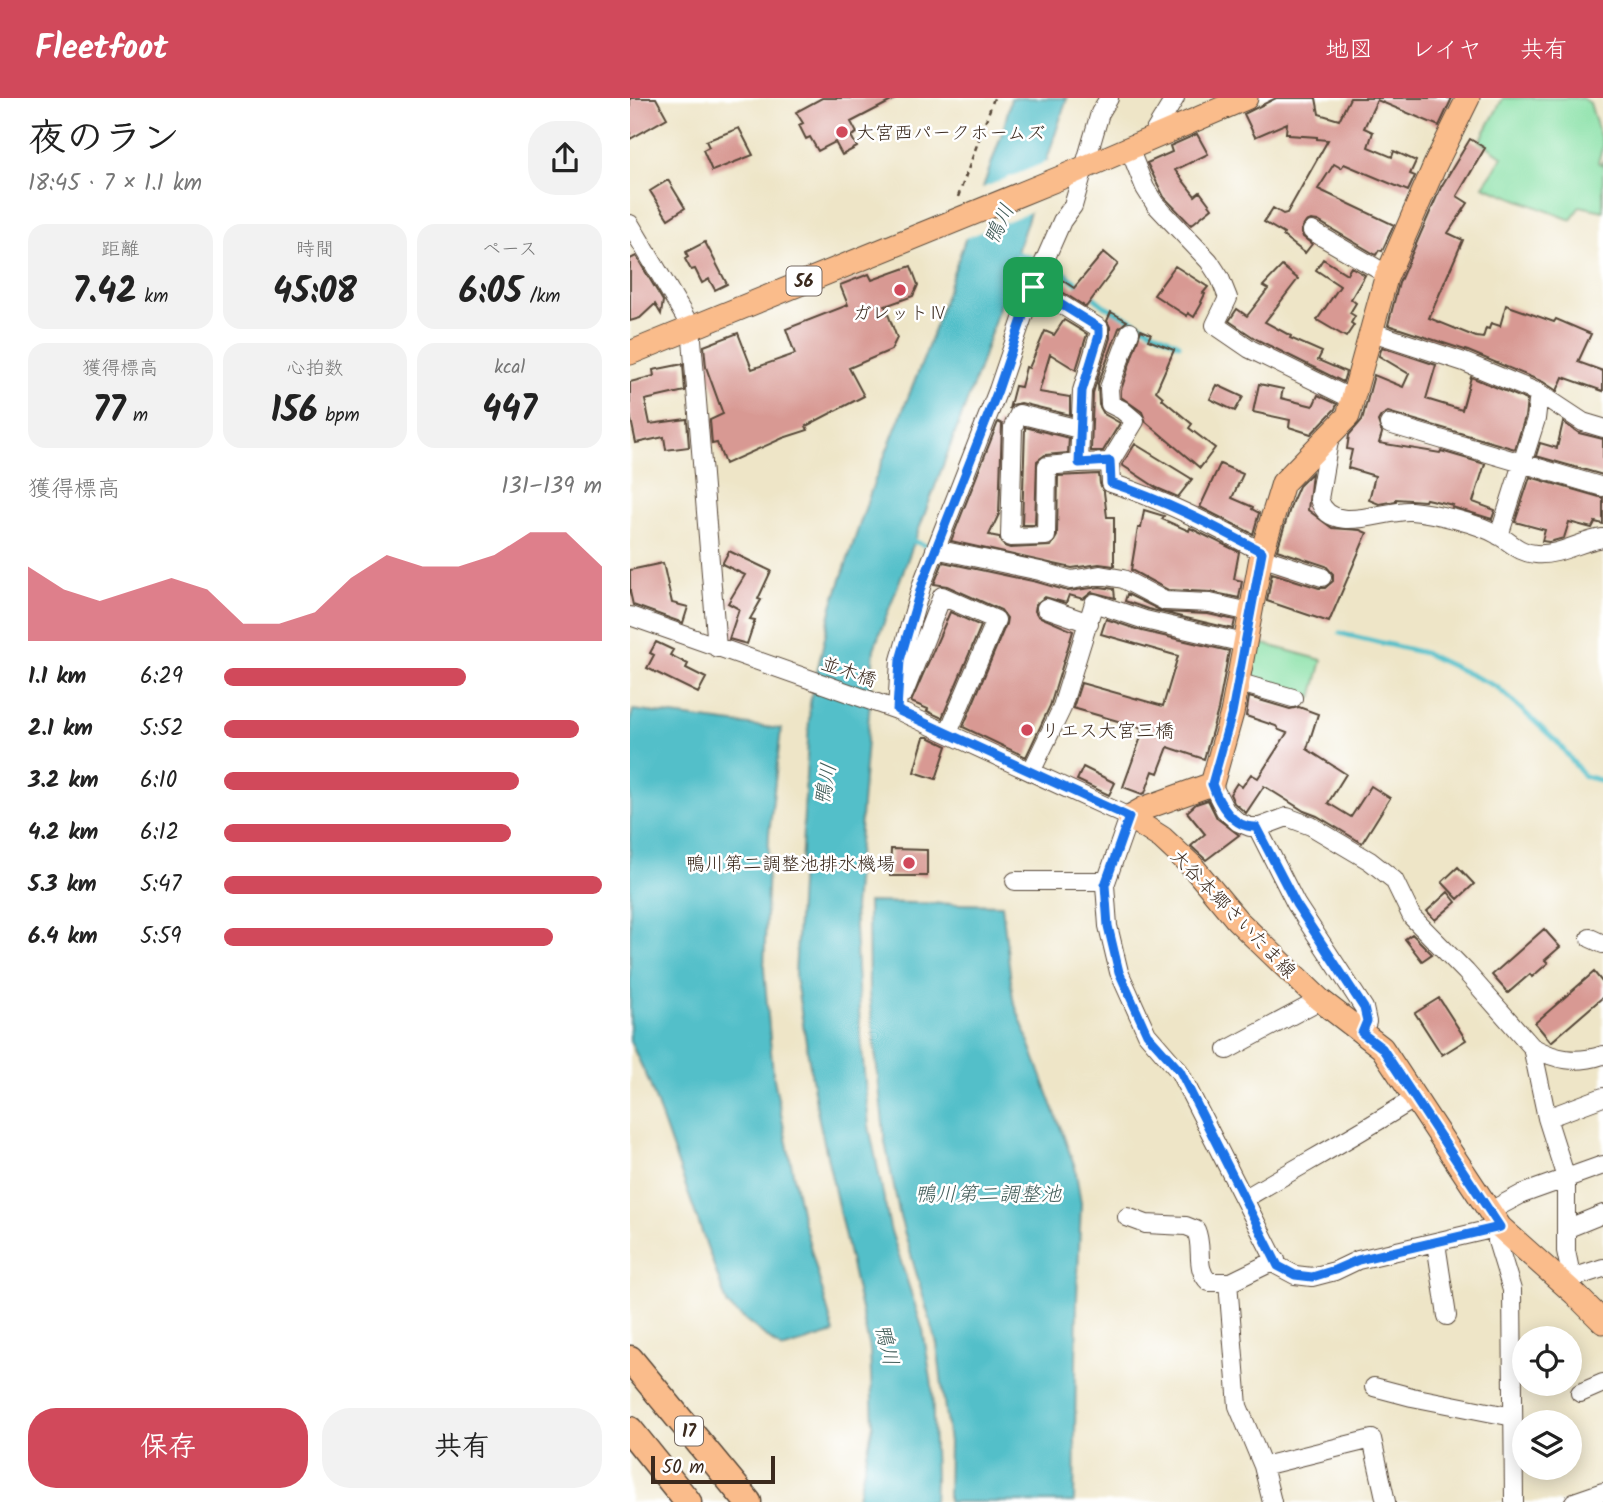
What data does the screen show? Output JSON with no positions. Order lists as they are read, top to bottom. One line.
{"streets":{"highway":["17"],"main road":["56","大谷本郷さいたま線"],"street":["並木橋"]},"crossings":[["並木橋","大谷本郷さいたま線"]],"water":["鴨川","鴨川第二調整池"],"places":["大宮西パークホームズ","ガレットⅣ","リエス大宮三橋","鴨川第二調整池排水機場"],"scale_bar":"50 m","page":{"header":"Fleetfoot","nav":["地図","レイヤ","共有"],"heading":["夜のラン","18:45 · 7 × 1.1 km"],"stats":[["距離","7.42 km"],["時間","45:08"],["ペース","6:05 /km"],["獲得標高","77 m"],["心拍数","156 bpm"],["kcal","447"]],"chart":["獲得標高","131–139 m"],"list":[{"name":"1.1 km","note":"6:29"},{"name":"2.1 km","note":"5:52"},{"name":"3.2 km","note":"6:10"},{"name":"4.2 km","note":"6:12"},{"name":"5.3 km","note":"5:47"},{"name":"6.4 km","note":"5:59"}],"buttons":["保存","共有"],"scale":"50 m"}}
